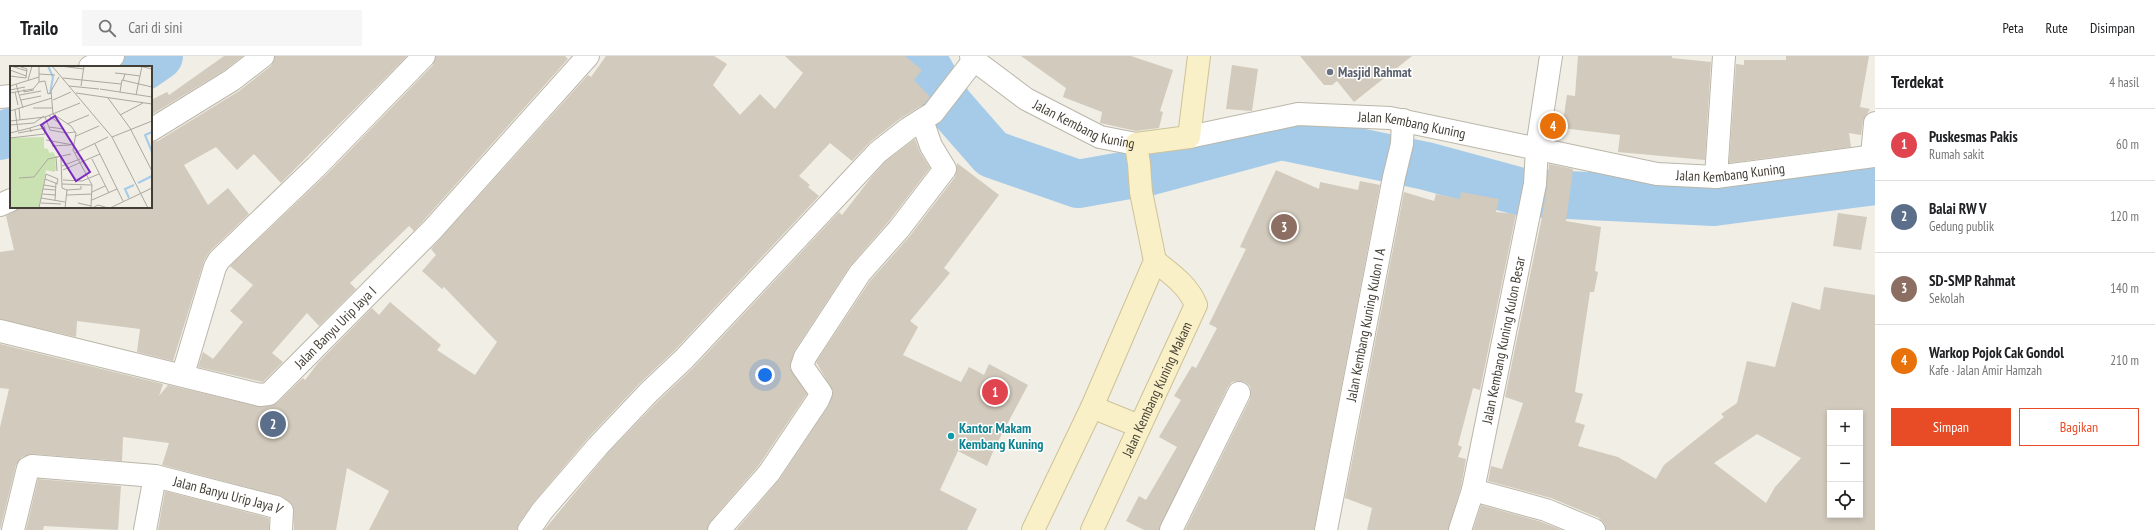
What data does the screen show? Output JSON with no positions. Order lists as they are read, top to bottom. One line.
{"streets":{"street":["Jalan Kembang Kuning","Jalan Kembang Kuning Kulon I A","Jalan Banyu Urip Jaya I","Jalan Kembang Kuning Kulon Besar","Jalan Kembang Kuning Makam","Jalan Banyu Urip Jaya V"]},"crossings":[["Jalan Kembang Kuning","Jalan Kembang Kuning Kulon I A"],["Jalan Kembang Kuning","Jalan Kembang Kuning Kulon Besar"]],"places":["Masjid Rahmat","Kantor Makam Kembang Kuning"],"page":{"header":"Trailo","search":"Cari di sini","nav":["Peta","Rute","Disimpan"],"heading":["Terdekat","4 hasil"],"list":[{"mark":"1","name":"Puskesmas Pakis","note":"Rumah sakit","value":"60 m"},{"mark":"2","name":"Balai RW V","note":"Gedung publik","value":"120 m"},{"mark":"3","name":"SD-SMP Rahmat","note":"Sekolah","value":"140 m"},{"mark":"4","name":"Warkop Pojok Cak Gondol","note":"Kafe · Jalan Amir Hamzah","value":"210 m"}],"pins":["4","3","1","2"],"buttons":["Simpan","Bagikan"],"map_buttons":["+","−"]}}
